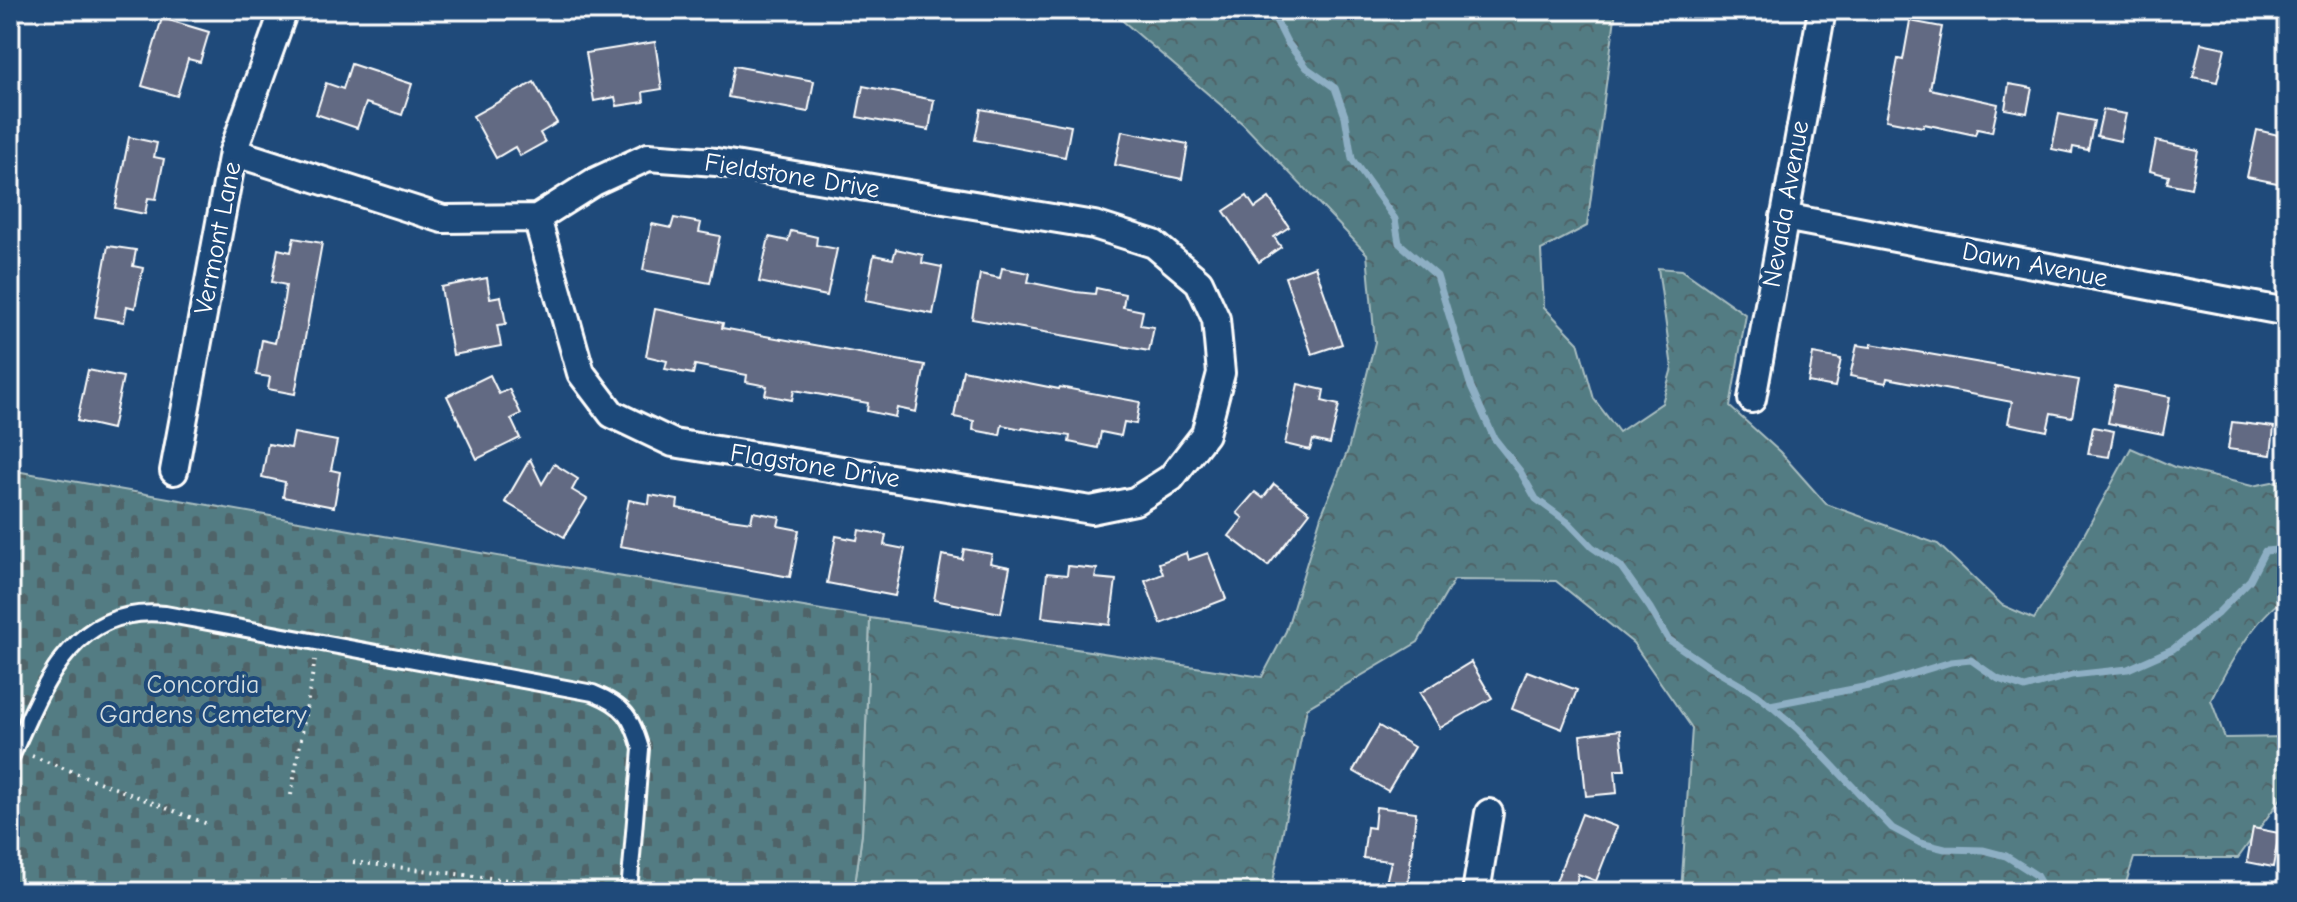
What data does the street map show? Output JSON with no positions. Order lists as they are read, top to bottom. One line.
{"streets":{"street":["Fieldstone Drive","Nevada Avenue","Vermont Lane","Dawn Avenue","Flagstone Drive"]},"crossings":[["Fieldstone Drive","Flagstone Drive"],["Nevada Avenue","Dawn Avenue"]],"parks":["Concordia Gardens Cemetery"]}
